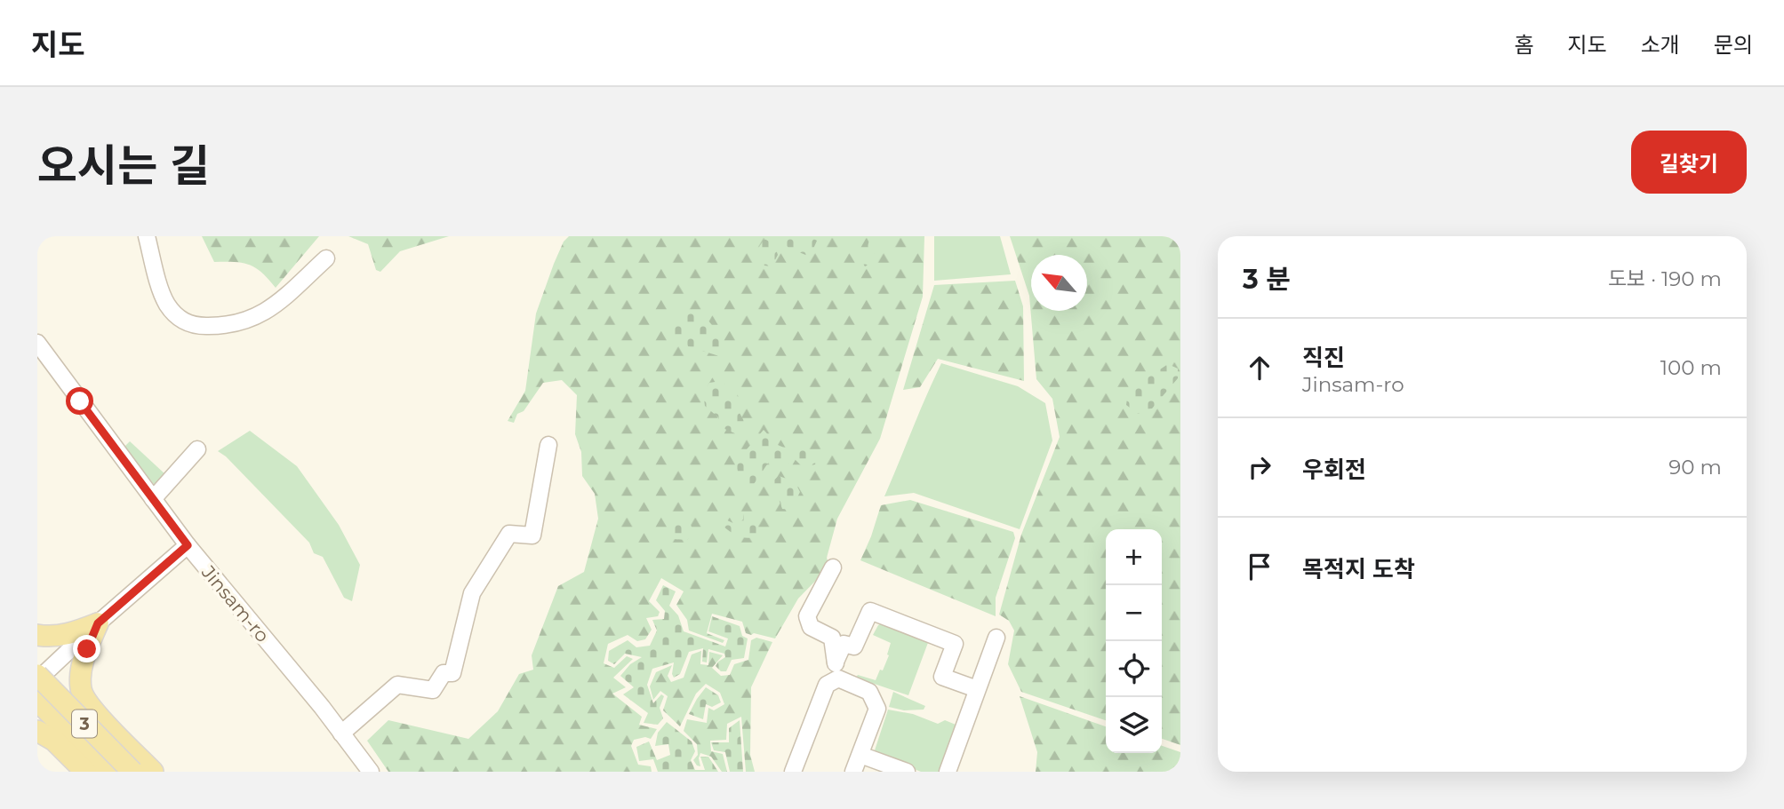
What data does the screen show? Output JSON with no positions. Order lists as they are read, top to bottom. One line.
{"streets":{"main road":["3"],"street":["Jinsam-ro"]},"north":"top left","page":{"header":"지도","nav":["홈","지도","소개","문의"],"title":"오시는 길","buttons":"길찾기","heading":["3 분","도보 · 190 m"],"list":[["직진","Jinsam-ro","100 m"],["우회전","90 m"],"목적지 도착"],"map_buttons":["+","−"]}}
